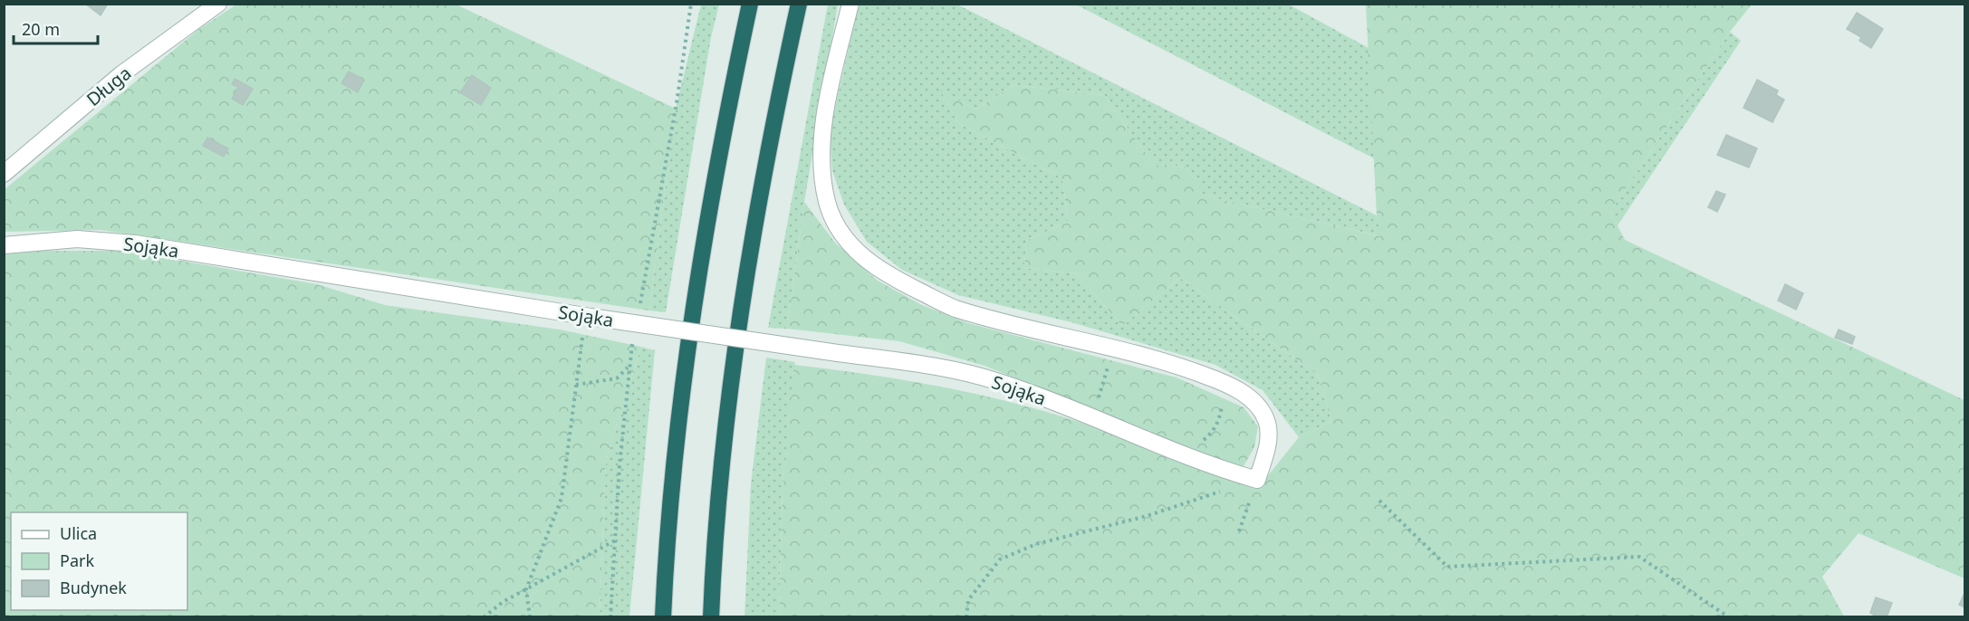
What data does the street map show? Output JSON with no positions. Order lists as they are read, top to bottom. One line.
{"streets":{"street":["Długa","Sojąka"]},"legend":["Ulica","Park","Budynek"],"scale_bar":"20 m"}
